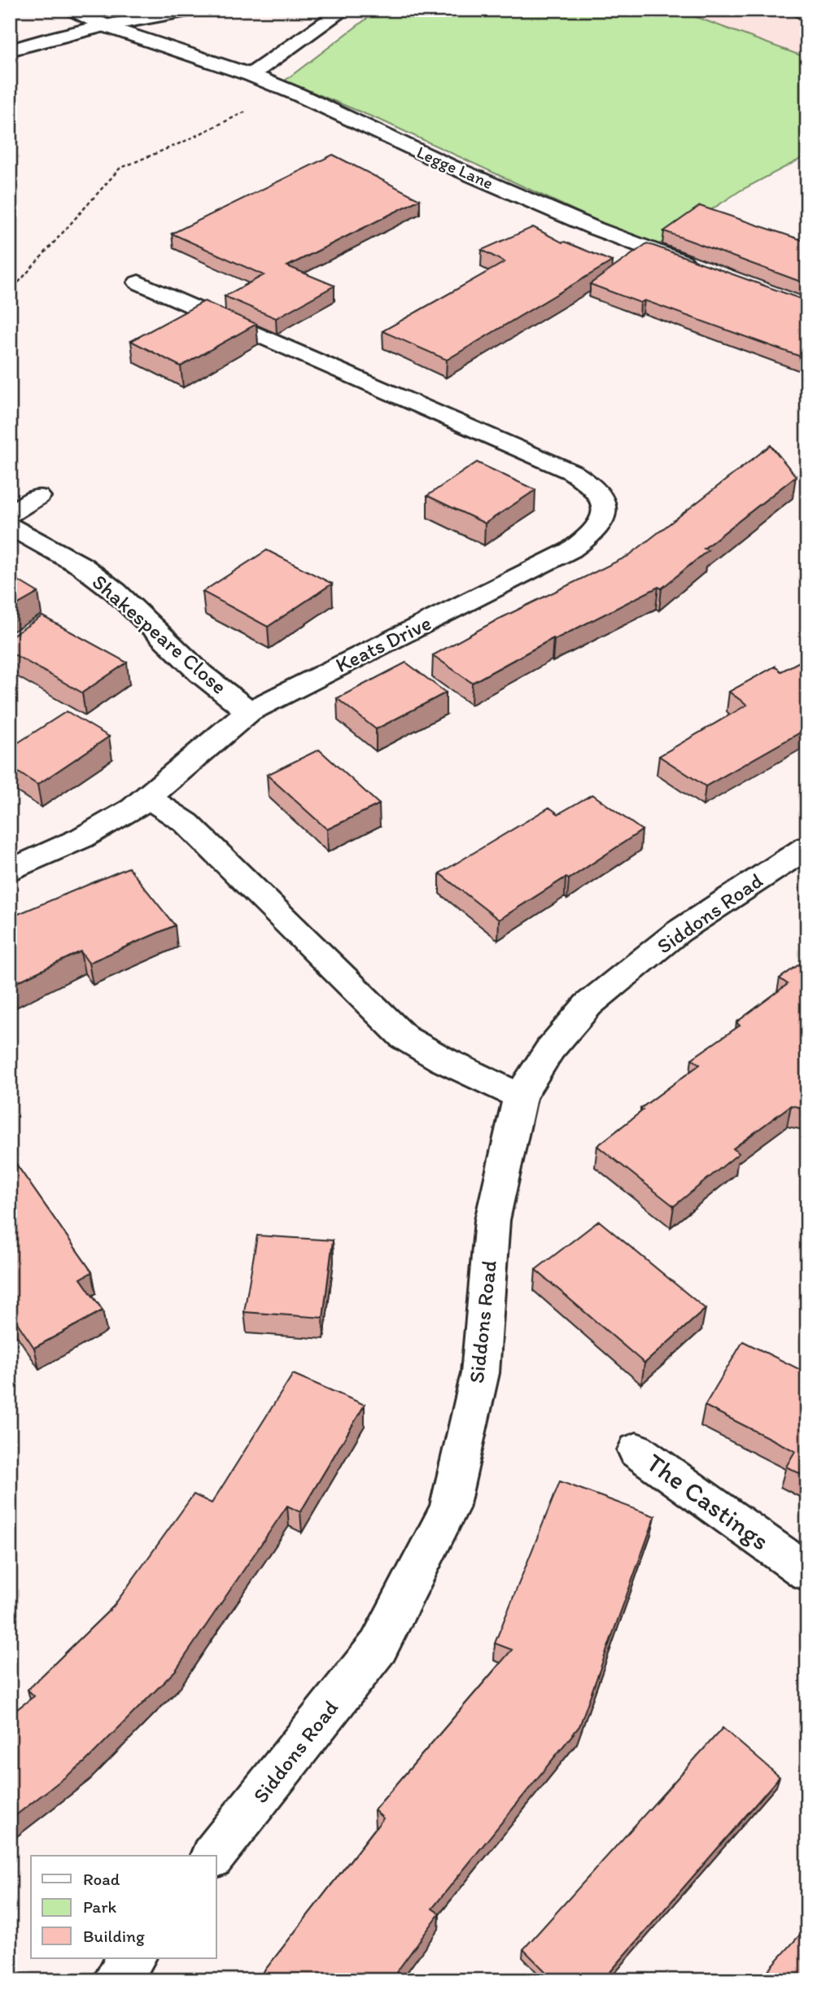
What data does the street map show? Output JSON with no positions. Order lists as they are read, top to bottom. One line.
{"streets":{"street":["Legge Lane","Shakespeare Close","Keats Drive","Siddons Road","The Castings"]},"crossings":[["Shakespeare Close","Keats Drive"]],"legend":["Road","Park","Building"]}
